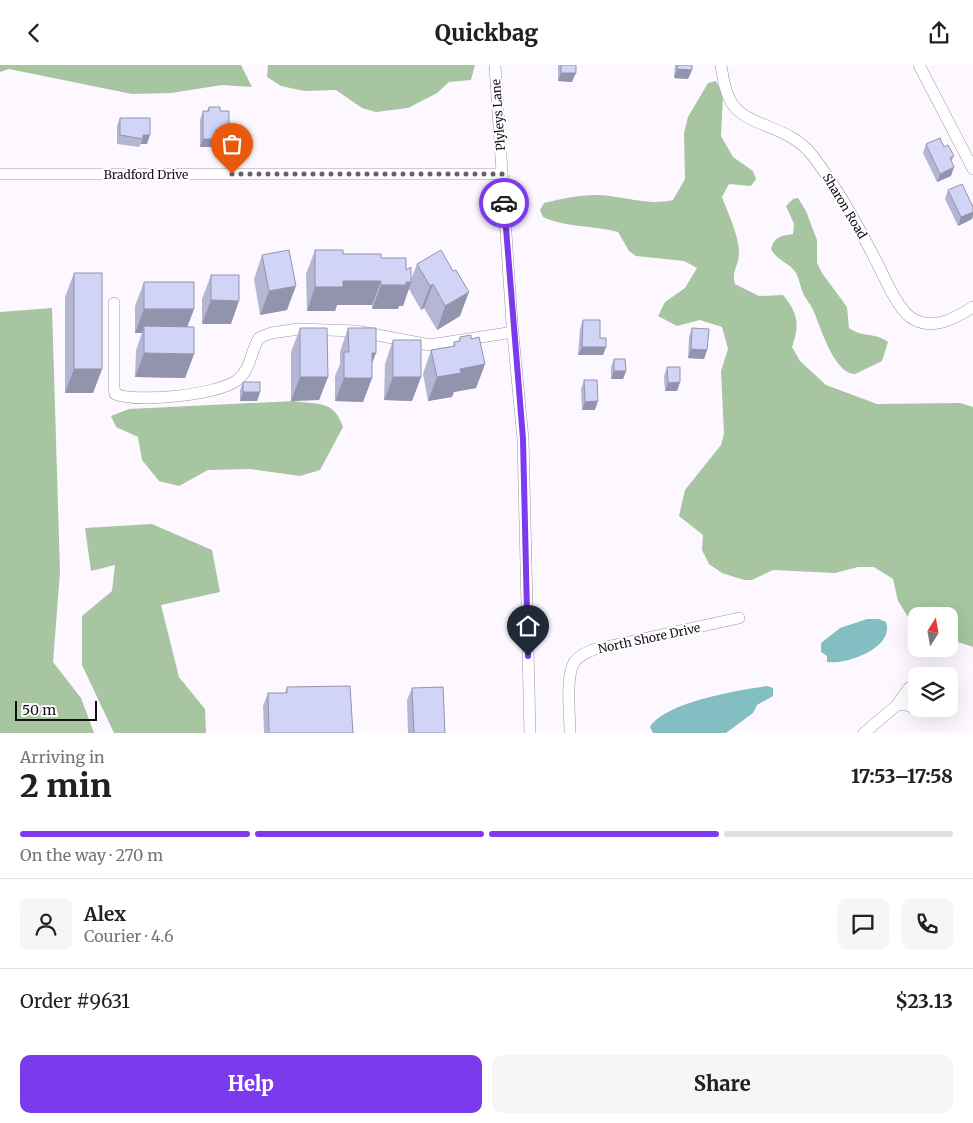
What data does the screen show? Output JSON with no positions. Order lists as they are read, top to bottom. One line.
{"streets":{"street":["Plyleys Lane","Bradford Drive","Sharon Road","North Shore Drive"]},"crossings":[["Plyleys Lane","Bradford Drive"]],"scale_bar":"50 m","north":"top","page":{"header":"Quickbag","scale":"50 m","heading":["2 min","Arriving in","17:53–17:58"],"panel":["Alex","Courier · 4.6","Order #9631","$23.13"],"bar":"On the way · 270 m","buttons":["Help","Share"]}}
